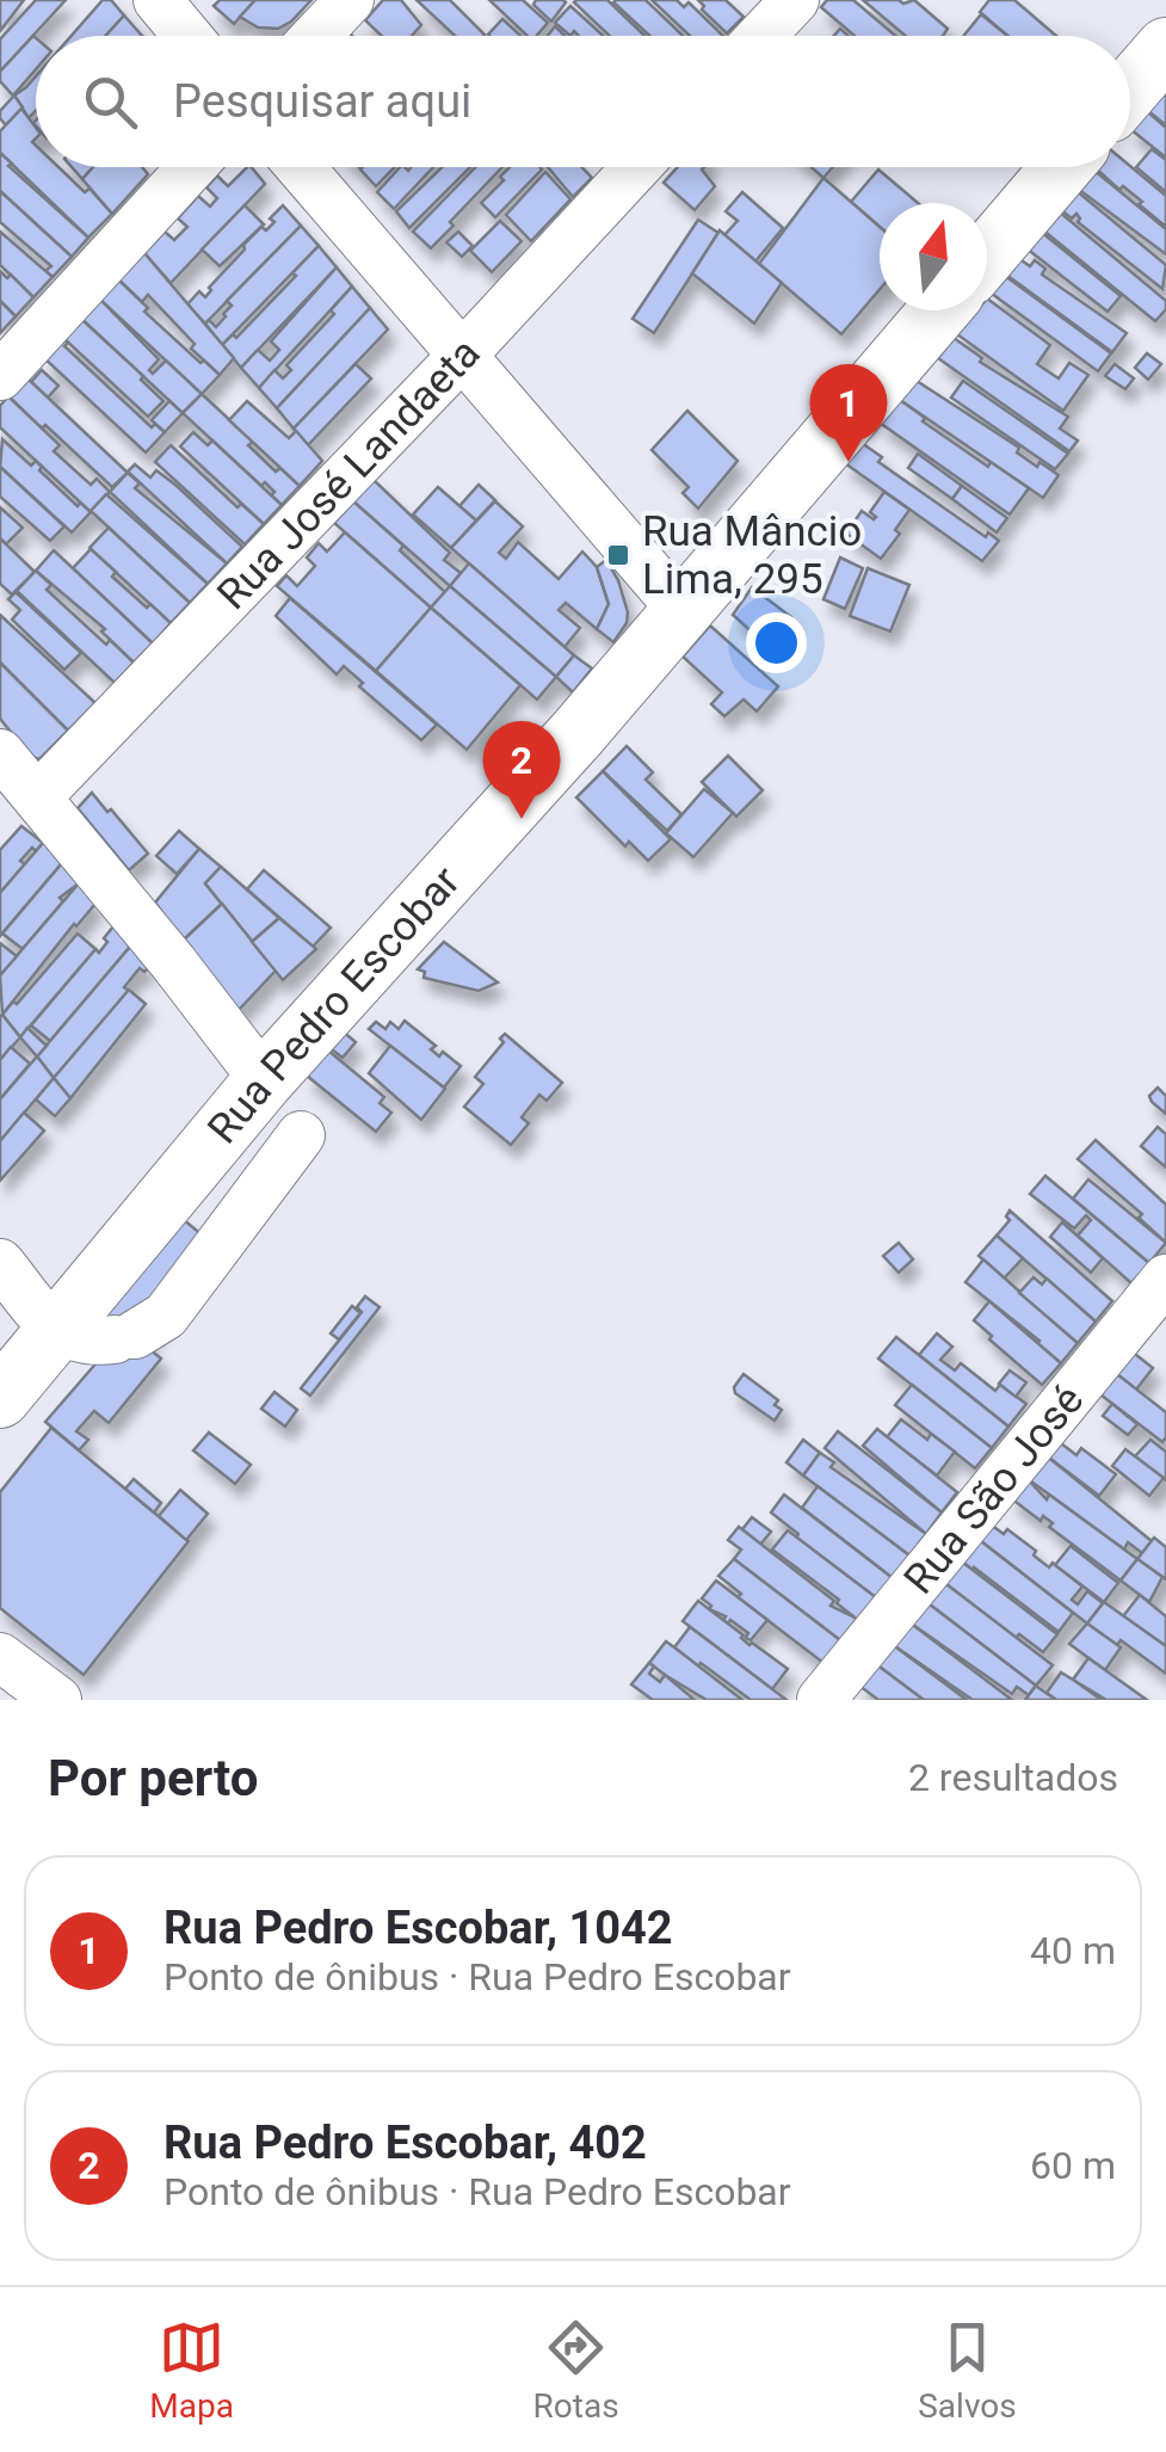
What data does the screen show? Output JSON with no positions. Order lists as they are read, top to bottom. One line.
{"streets":{"main road":["Rua Pedro Escobar"],"street":["Rua José Landaeta","Rua São José"]},"places":{"transit":["Rua Mâncio Lima, 295"]},"north":"top","page":{"search":"Pesquisar aqui","pins":["1","2"],"heading":["Por perto","2 resultados"],"list":[{"mark":"1","name":"Rua Pedro Escobar, 1042","note":"Ponto de ônibus · Rua Pedro Escobar","value":"40 m"},{"mark":"2","name":"Rua Pedro Escobar, 402","note":"Ponto de ônibus · Rua Pedro Escobar","value":"60 m"}],"nav":["Mapa","Rotas","Salvos"]}}
